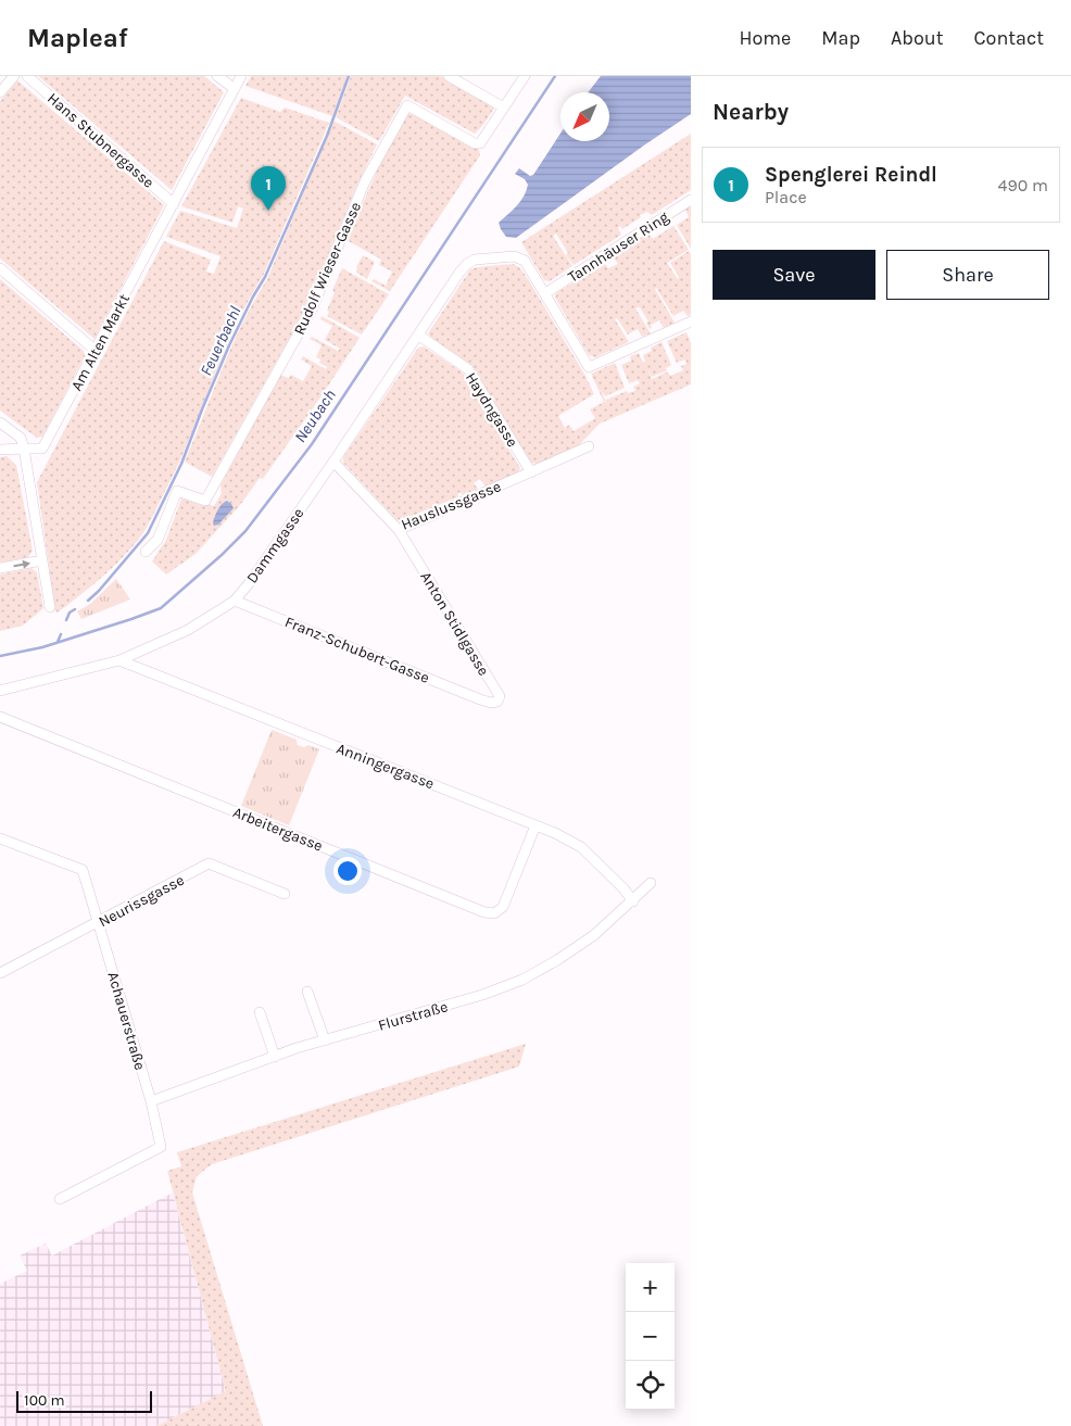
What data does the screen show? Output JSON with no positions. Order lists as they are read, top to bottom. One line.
{"streets":{"street":["Hans Stubnergasse","Tannhäuser Ring","Rudolf Wieser-Gasse","Am Alten Markt","Haydngasse","Hauslussgasse","Dammgasse","Anton Stidlgasse","Franz-Schubert-Gasse","Anningergasse","Arbeitergasse","Neurissgasse","Flurstraße","Achauerstraße"]},"crossings":[["Hans Stubnergasse","Am Alten Markt"],["Tannhäuser Ring","Dammgasse"],["Haydngasse","Hauslussgasse"],["Haydngasse","Dammgasse"],["Hauslussgasse","Dammgasse"],["Hauslussgasse","Anton Stidlgasse"],["Dammgasse","Franz-Schubert-Gasse"],["Dammgasse","Anningergasse"],["Anton Stidlgasse","Franz-Schubert-Gasse"],["Anningergasse","Arbeitergasse"],["Anningergasse","Flurstraße"],["Neurissgasse","Achauerstraße"],["Flurstraße","Achauerstraße"]],"water":["Feuerbachl","Neubach"],"scale_bar":"100 m","north":"bottom left","page":{"header":"Mapleaf","nav":["Home","Map","About","Contact"],"heading":"Nearby","list":[{"mark":"1","name":"Spenglerei Reindl","note":"Place","value":"490 m"}],"pins":"1","buttons":["Save","Share"],"map_buttons":["+","−"],"scale":"100 m"}}
